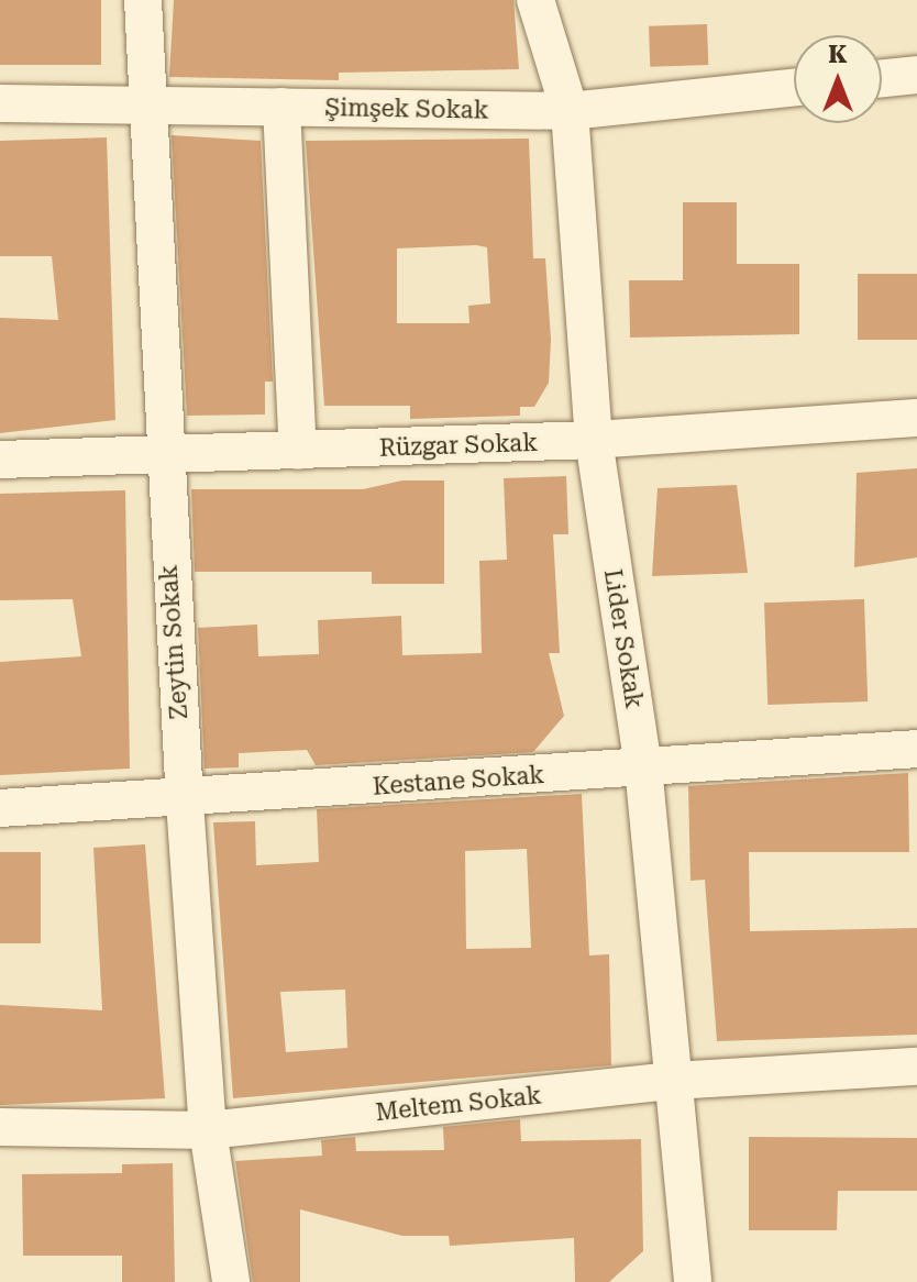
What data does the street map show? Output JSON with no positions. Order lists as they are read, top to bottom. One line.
{"streets":{"street":["Şimşek Sokak","Rüzgar Sokak","Lider Sokak","Zeytin Sokak","Kestane Sokak","Meltem Sokak"]},"crossings":[["Şimşek Sokak","Lider Sokak"],["Şimşek Sokak","Zeytin Sokak"],["Rüzgar Sokak","Lider Sokak"],["Rüzgar Sokak","Zeytin Sokak"],["Lider Sokak","Kestane Sokak"],["Lider Sokak","Meltem Sokak"],["Zeytin Sokak","Kestane Sokak"],["Zeytin Sokak","Meltem Sokak"]],"north":"top"}
